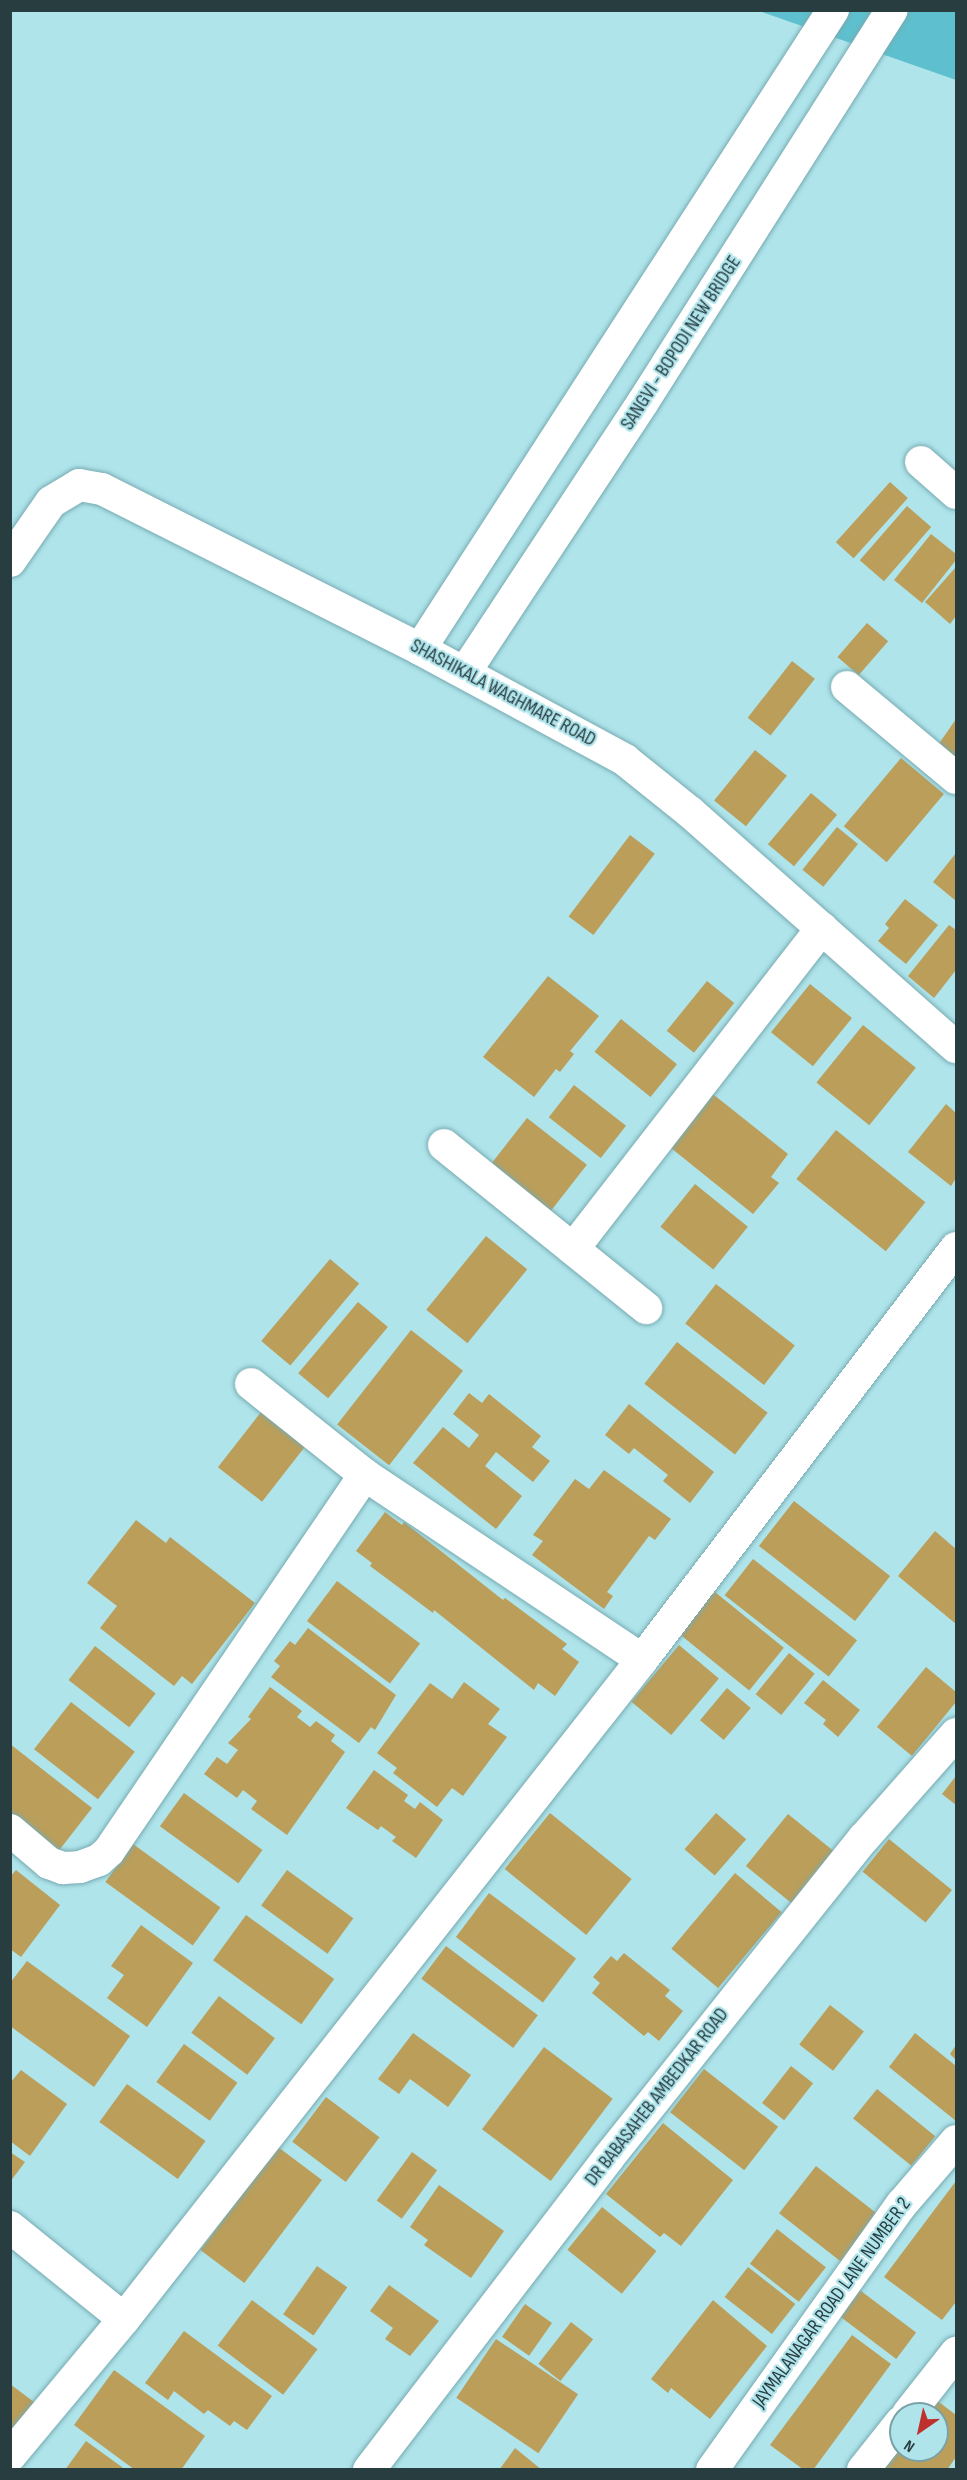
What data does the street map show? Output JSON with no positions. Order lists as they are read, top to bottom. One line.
{"streets":{"street":["SANGVI - BOPODI NEW BRIDGE","SHASHIKALA WAGHMARE ROAD","DR BABASAHEB AMBEDKAR ROAD","JAYMALANAGAR ROAD LANE NUMBER 2"]},"crossings":[["SANGVI - BOPODI NEW BRIDGE","SHASHIKALA WAGHMARE ROAD"]],"north":"bottom left"}
